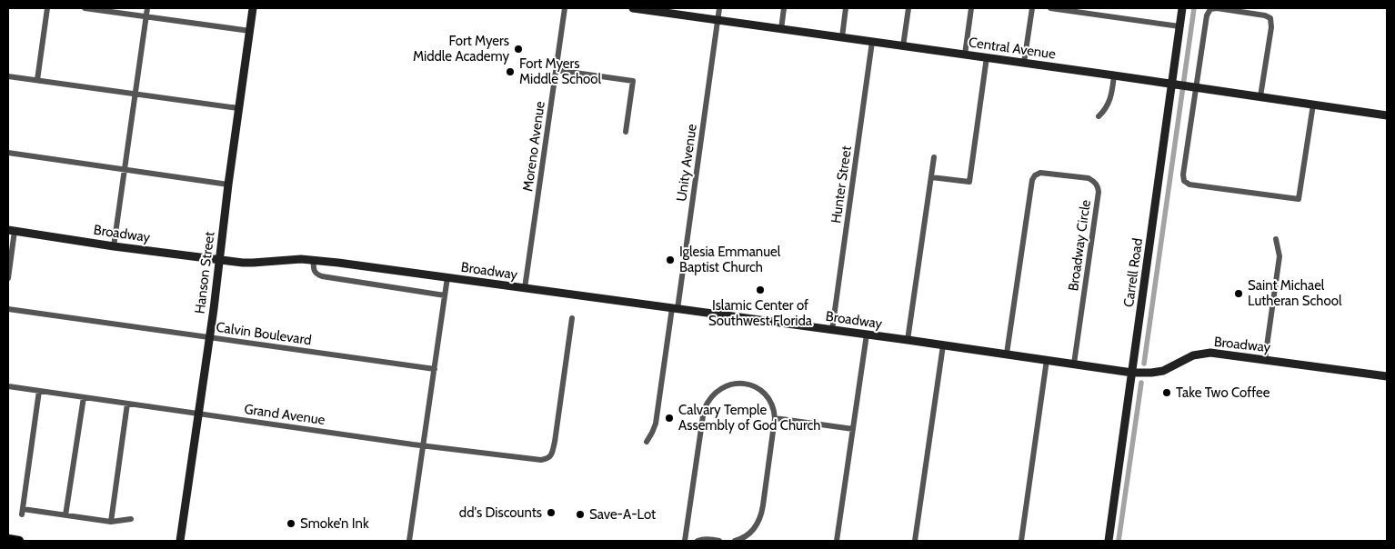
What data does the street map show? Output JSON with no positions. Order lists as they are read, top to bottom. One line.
{"streets":{"street":["Central Avenue","Moreno Avenue","Unity Avenue","Hunter Street","Broadway","Broadway Circle","Hanson Street","Carrell Road","Calvin Boulevard","Grand Avenue"]},"crossings":[["Central Avenue","Unity Avenue"],["Central Avenue","Hunter Street"],["Central Avenue","Carrell Road"],["Moreno Avenue","Broadway"],["Unity Avenue","Broadway"],["Hunter Street","Broadway"],["Broadway","Broadway Circle"],["Broadway","Hanson Street"],["Broadway","Carrell Road"],["Hanson Street","Calvin Boulevard"],["Hanson Street","Grand Avenue"]],"places":["Fort Myers Middle Academy","Fort Myers Middle School","Iglesia Emmanuel Baptist Church","Islamic Center of Southwest Florida","Saint Michael Lutheran School","Take Two Coffee","Calvary Temple Assembly of God Church","dd's Discounts","Save-A-Lot","Smoke’n Ink"]}
